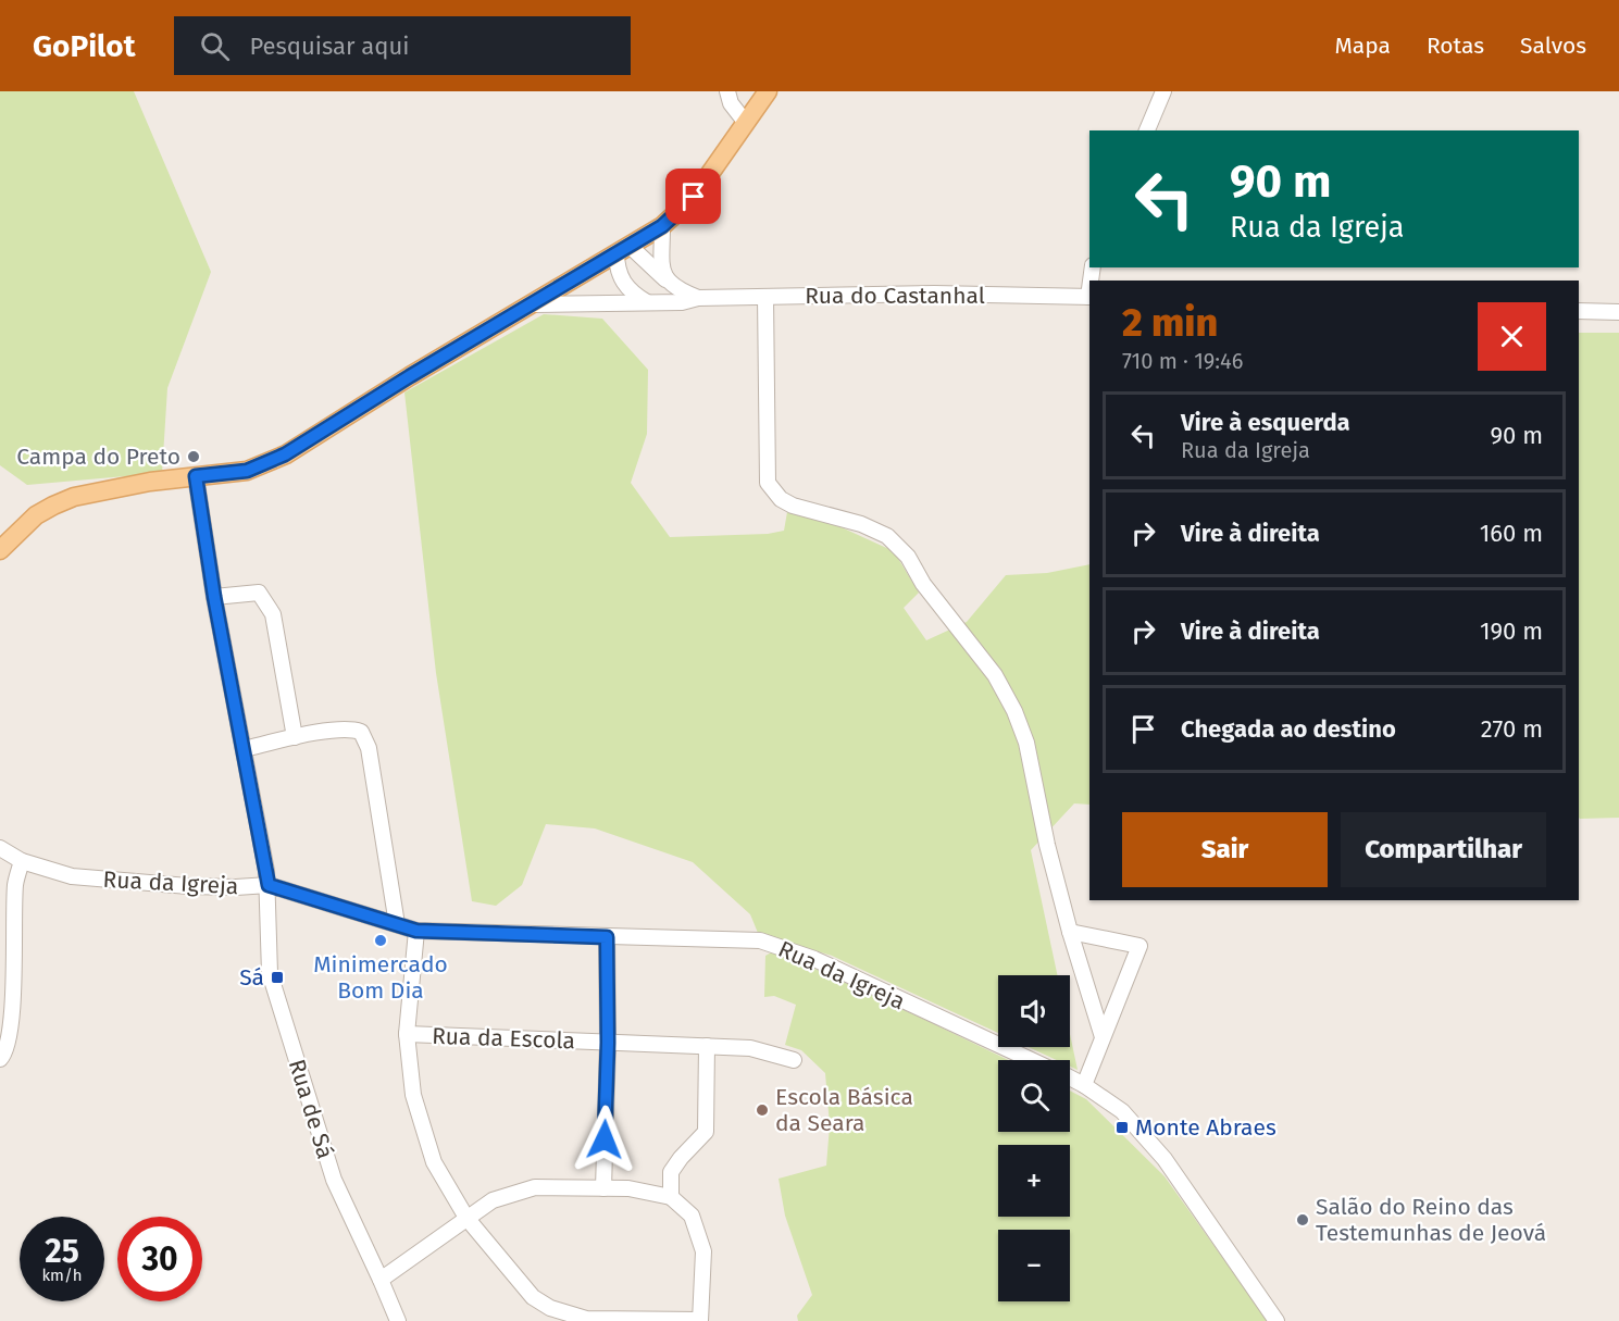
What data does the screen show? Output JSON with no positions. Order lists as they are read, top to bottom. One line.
{"streets":{"street":["Rua do Castanhal","Rua da Igreja","Rua da Escola","Rua de Sá"]},"crossings":[["Rua da Igreja","Rua de Sá"]],"places":{"other":["Campa do Preto","Minimercado Bom Dia","Escola Básica da Seara","Salão do Reino das Testemunhas de Jeová"],"transit":["Sá","Monte Abraes"]},"page":{"header":"GoPilot","search":"Pesquisar aqui","nav":["Mapa","Rotas","Salvos"],"turn":["90 m","Rua da Igreja"],"heading":["2 min","710 m · 19:46"],"list":[{"name":"Vire à esquerda","note":"Rua da Igreja","value":"90 m"},{"name":"Vire à direita","value":"160 m"},{"name":"Vire à direita","value":"190 m"},{"name":"Chegada ao destino","value":"270 m"}],"buttons":["Sair","Compartilhar"],"map_buttons":["+","−"],"speed":"25 km/h","limit":"30"}}
